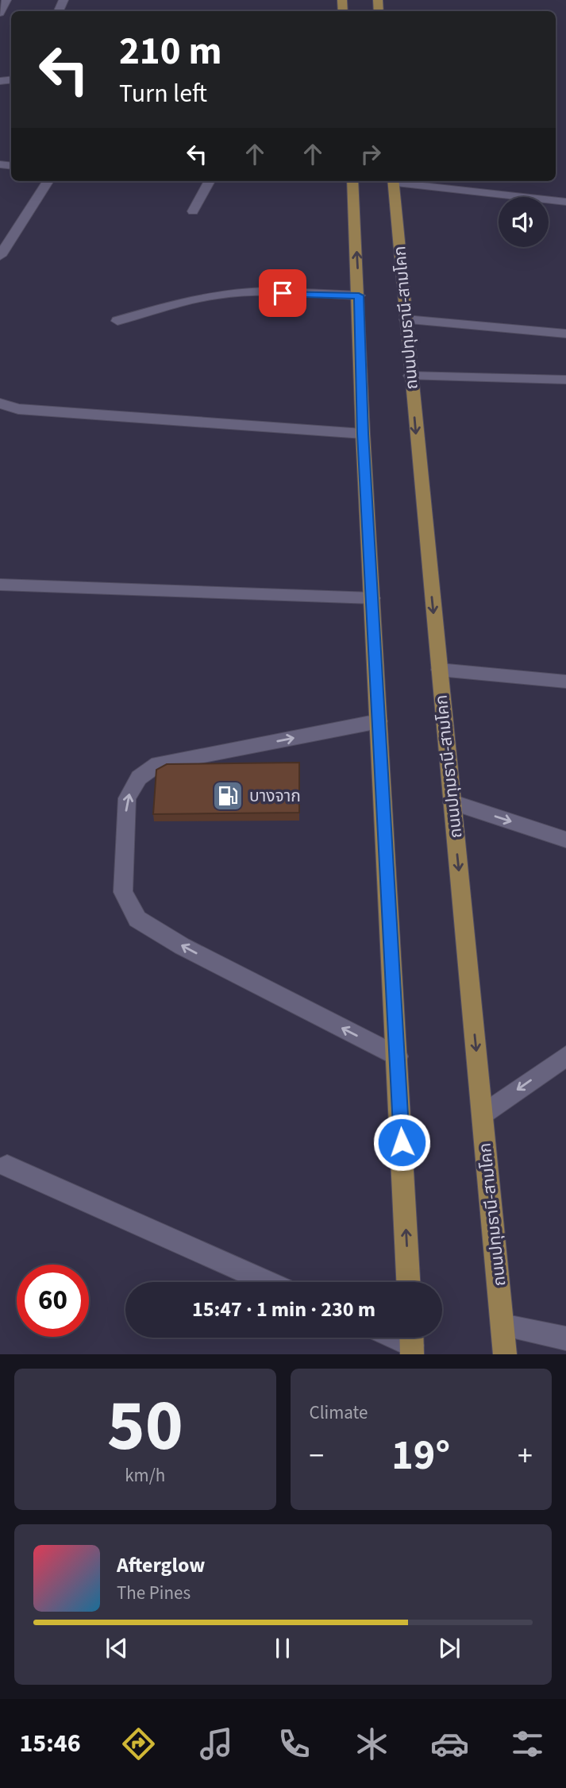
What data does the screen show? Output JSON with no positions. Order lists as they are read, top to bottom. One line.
{"streets":{"main road":["ถนนปทุมธานี-สามโคก"]},"places":{"fuel station":["บางจาก"]},"page":{"turn":["210 m","Turn left"],"limit":"60","trip":"15:47 · 1 min · 230 m","tile":[["50","km/h"],"Climate"],"heat":["−","19°","+"],"song":["Afterglow","The Pines"],"tabs":"15:46"}}
